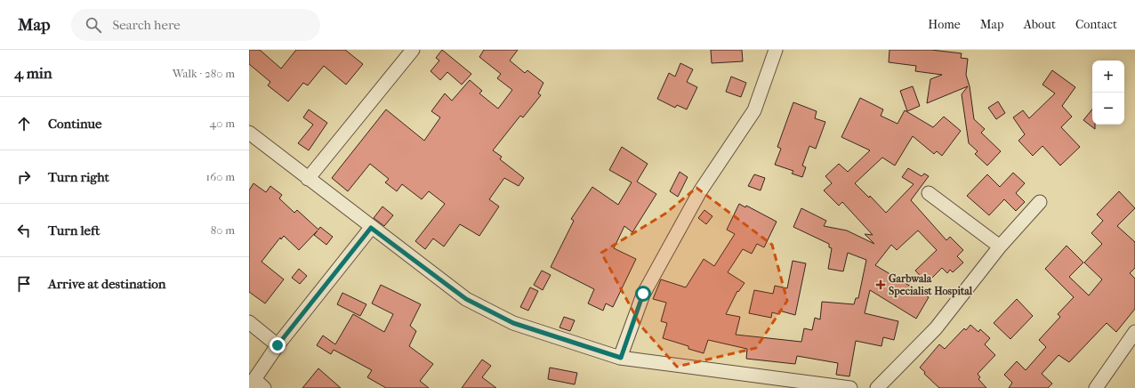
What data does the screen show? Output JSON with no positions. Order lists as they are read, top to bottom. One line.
{"places":{"health":["Garbwala Specialist Hospital"]},"page":{"header":"Map","search":"Search here","nav":["Home","Map","About","Contact"],"heading":["4 min","Walk · 280 m"],"map_buttons":["+","−"],"list":[["Continue","40 m"],["Turn right","160 m"],["Turn left","80 m"],"Arrive at destination"]}}
